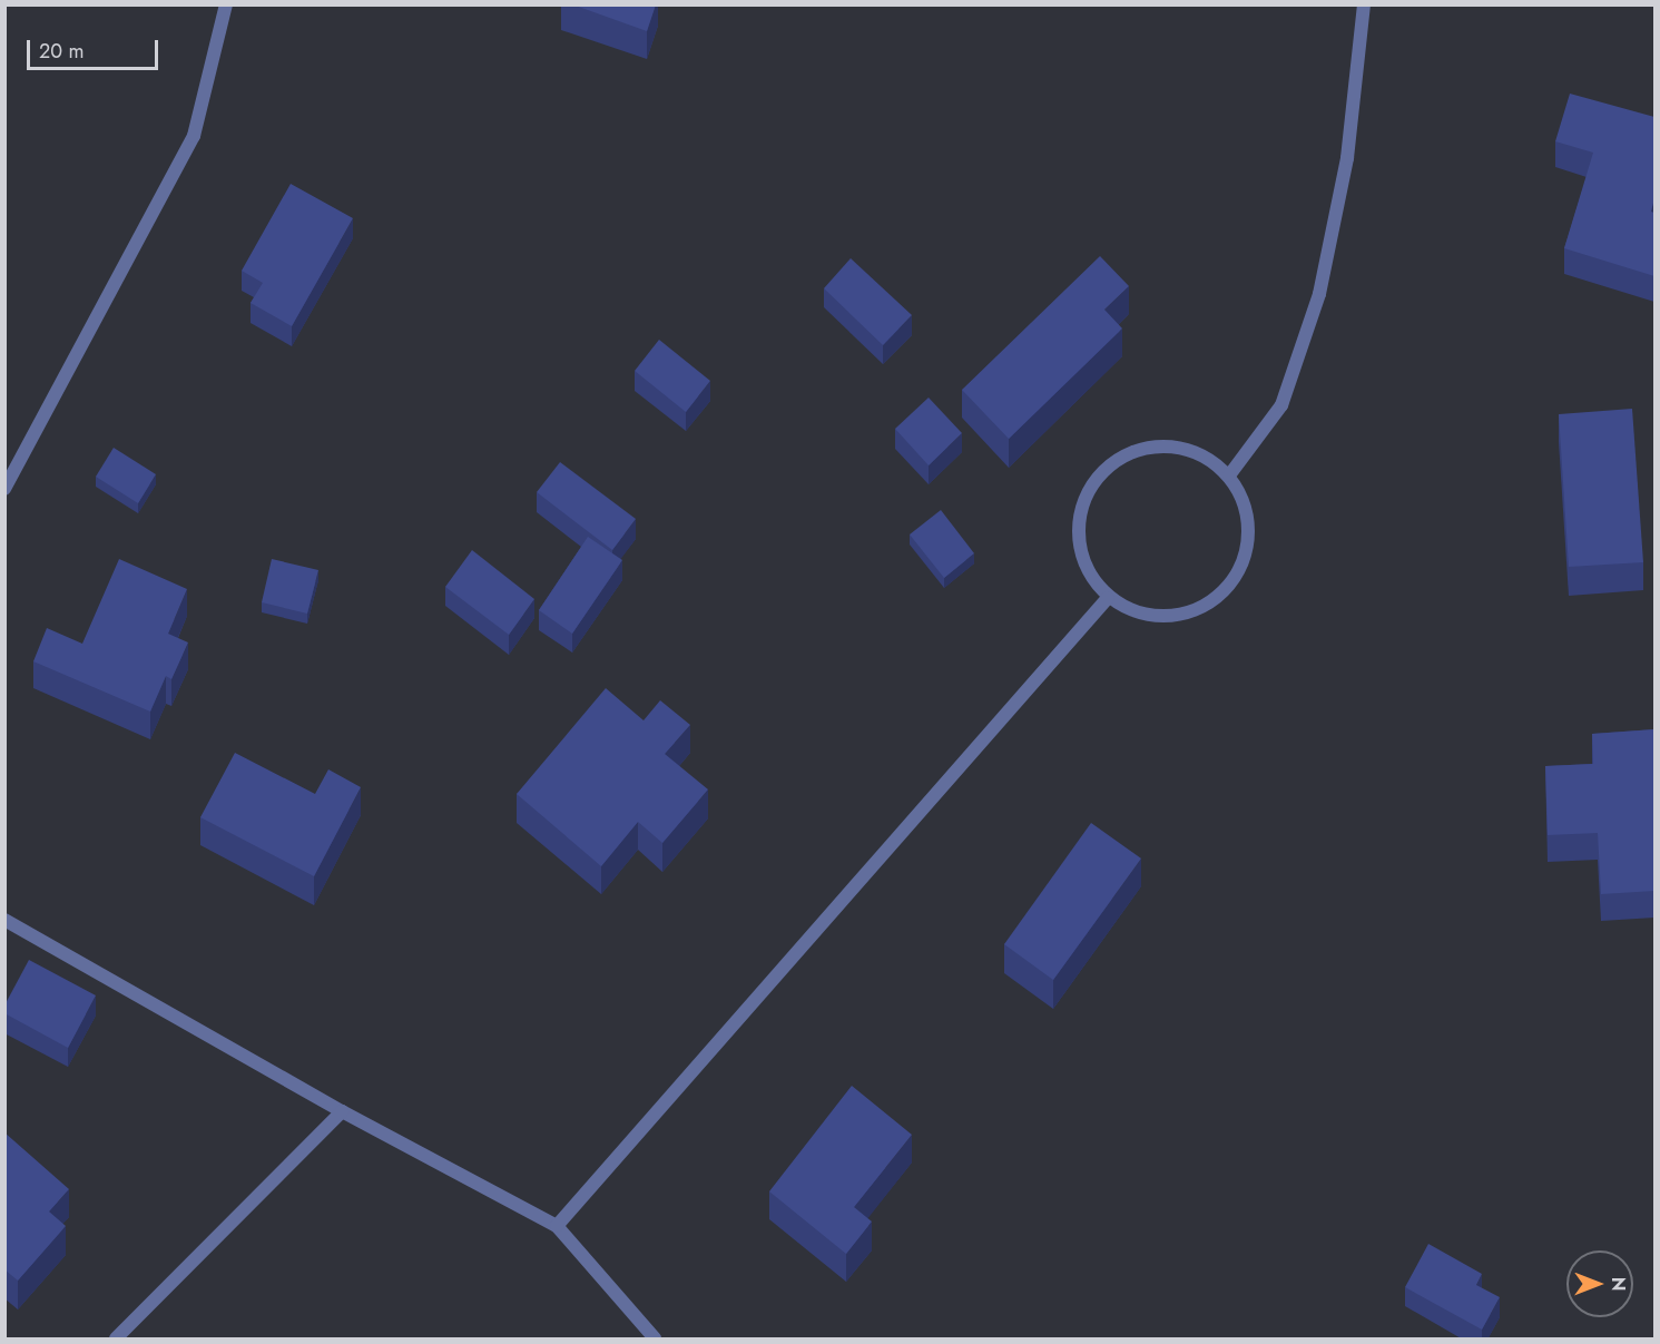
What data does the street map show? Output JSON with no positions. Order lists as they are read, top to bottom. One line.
{"scale_bar":"20 m","north":"right"}
